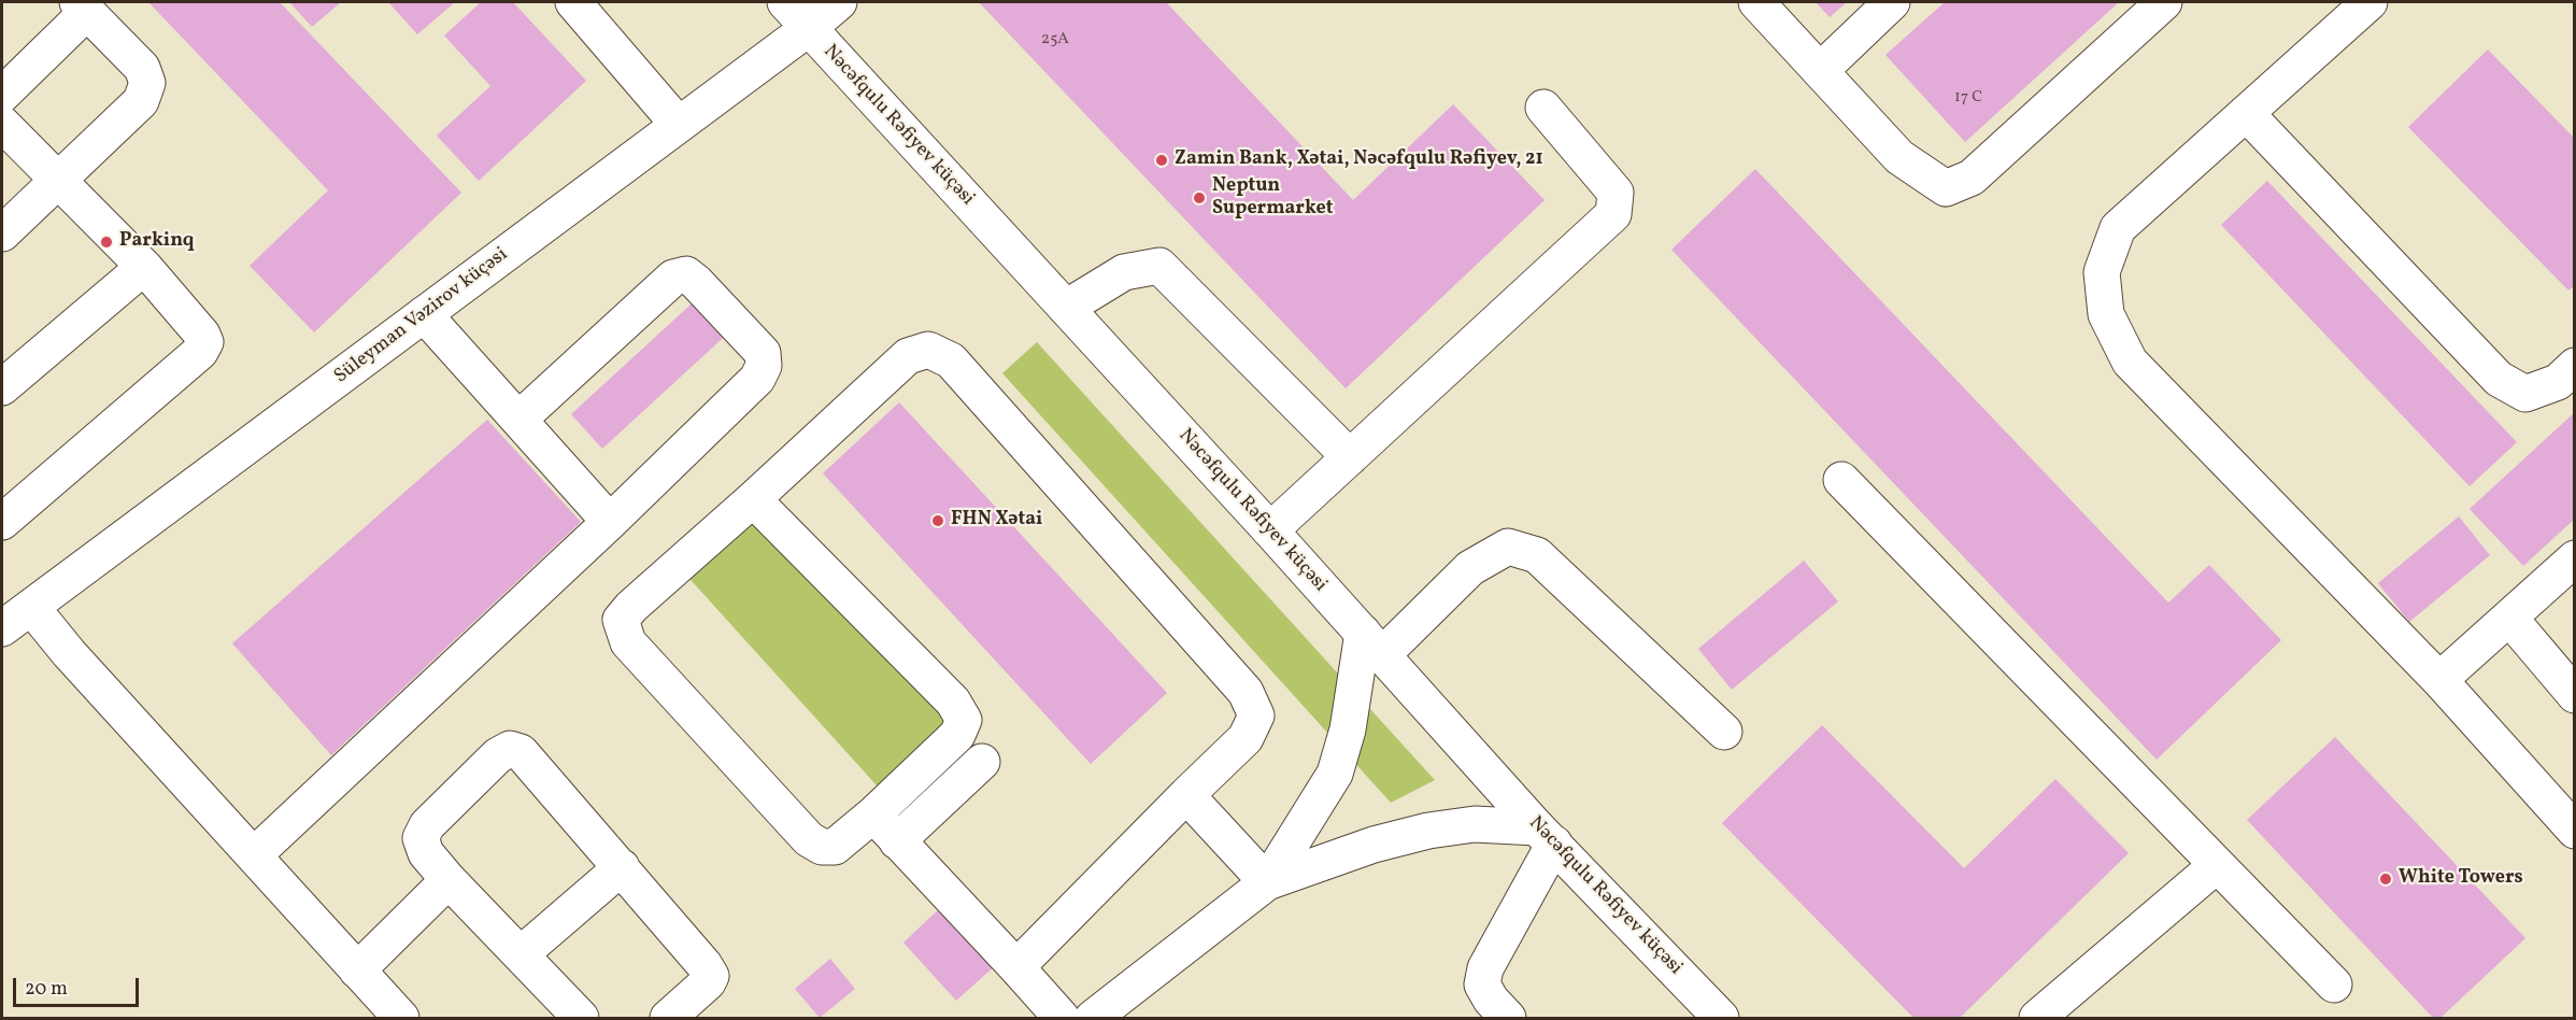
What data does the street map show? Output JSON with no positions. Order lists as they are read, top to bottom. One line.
{"streets":{"street":["Nəcəfqulu Rəfiyev küçəsi","Süleyman Vəzirov küçəsi"]},"crossings":[["Nəcəfqulu Rəfiyev küçəsi","Süleyman Vəzirov küçəsi"]],"places":["Zamin Bank, Xətai, Nəcəfqulu Rəfiyev, 21","Neptun Supermarket","Parkinq","FHN Xətai","White Towers"],"house_numbers":["25A","17 C"],"scale_bar":"20 m"}
